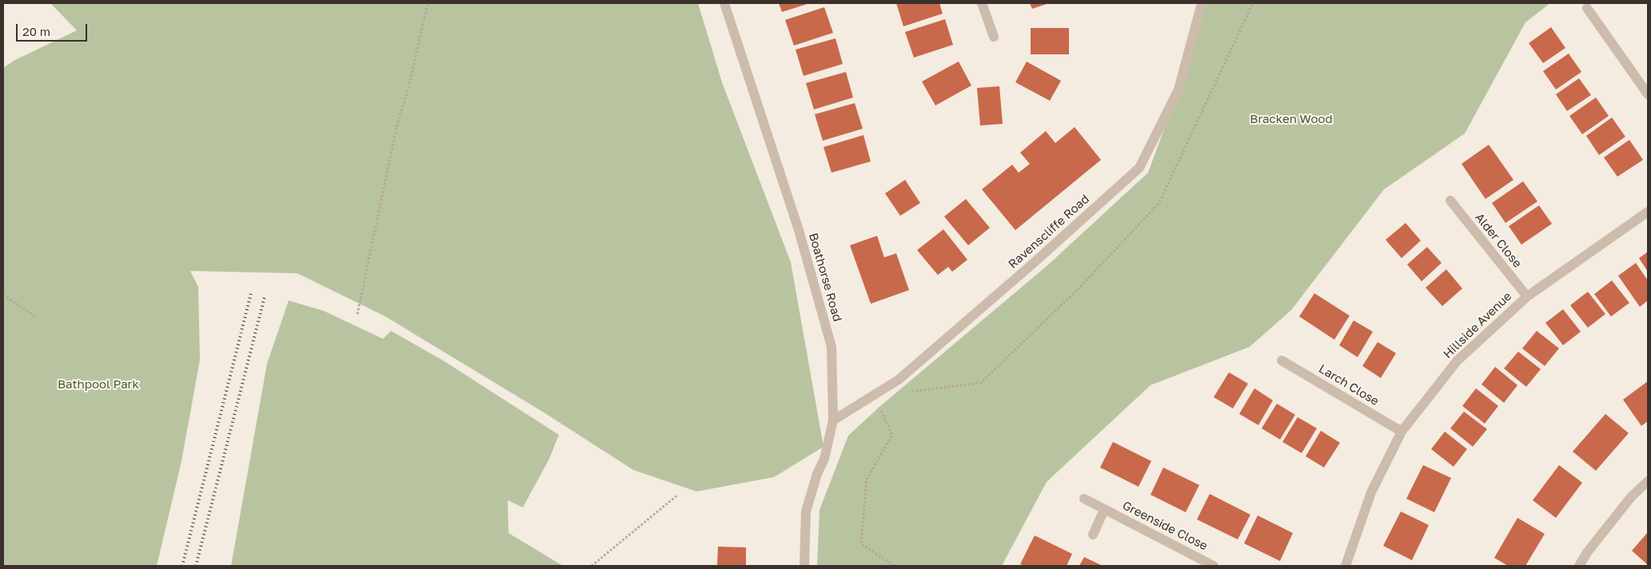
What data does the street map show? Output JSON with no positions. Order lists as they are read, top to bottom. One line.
{"streets":{"street":["Ravenscliffe Road","Alder Close","Boathorse Road","Hillside Avenue","Larch Close","Greenside Close"]},"crossings":[["Ravenscliffe Road","Boathorse Road"],["Alder Close","Hillside Avenue"],["Hillside Avenue","Larch Close"]],"parks":["Bracken Wood","Bathpool Park"],"scale_bar":"20 m"}
